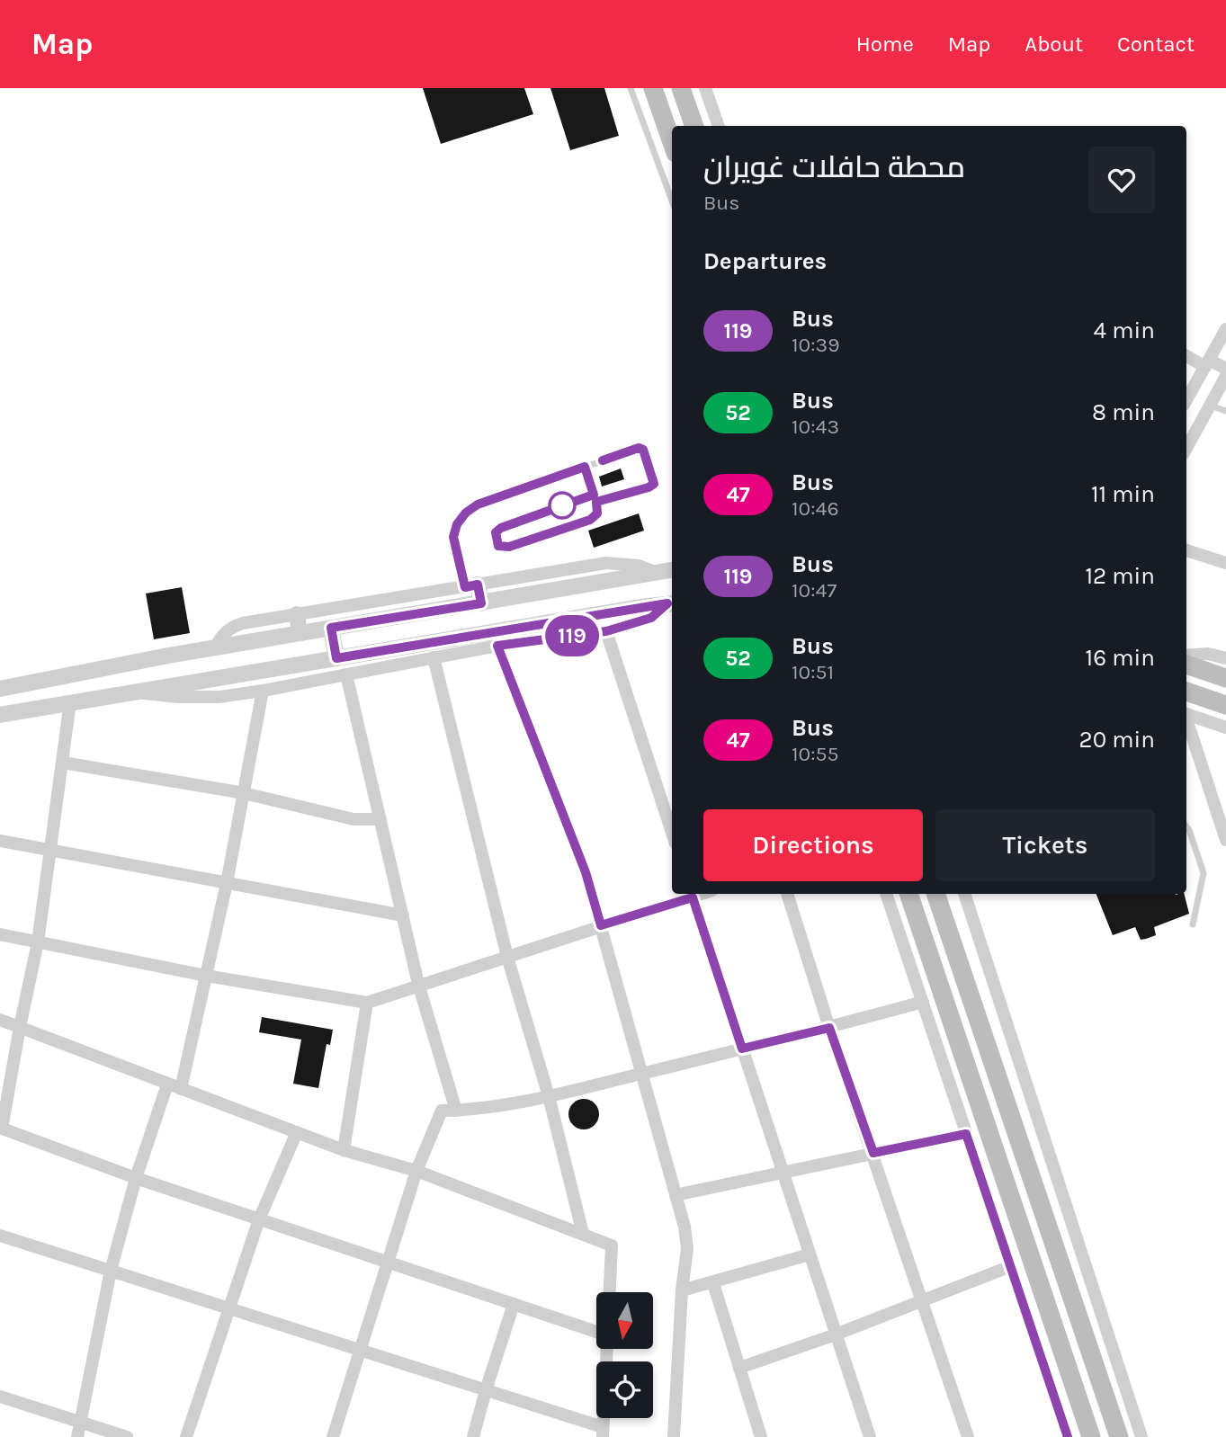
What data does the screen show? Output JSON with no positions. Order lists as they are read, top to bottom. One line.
{"lines":["bus line 119"],"north":"bottom","page":{"header":"Map","nav":["Home","Map","About","Contact"],"on_map":"119","heading":[["محطة حافلات غويران","Bus"],"Departures"],"list":[{"mark":"119","name":"Bus","note":"10:39","value":"4 min"},{"mark":"52","name":"Bus","note":"10:43","value":"8 min"},{"mark":"47","name":"Bus","note":"10:46","value":"11 min"},{"mark":"119","name":"Bus","note":"10:47","value":"12 min"},{"mark":"52","name":"Bus","note":"10:51","value":"16 min"},{"mark":"47","name":"Bus","note":"10:55","value":"20 min"}],"buttons":["Directions","Tickets"]}}
